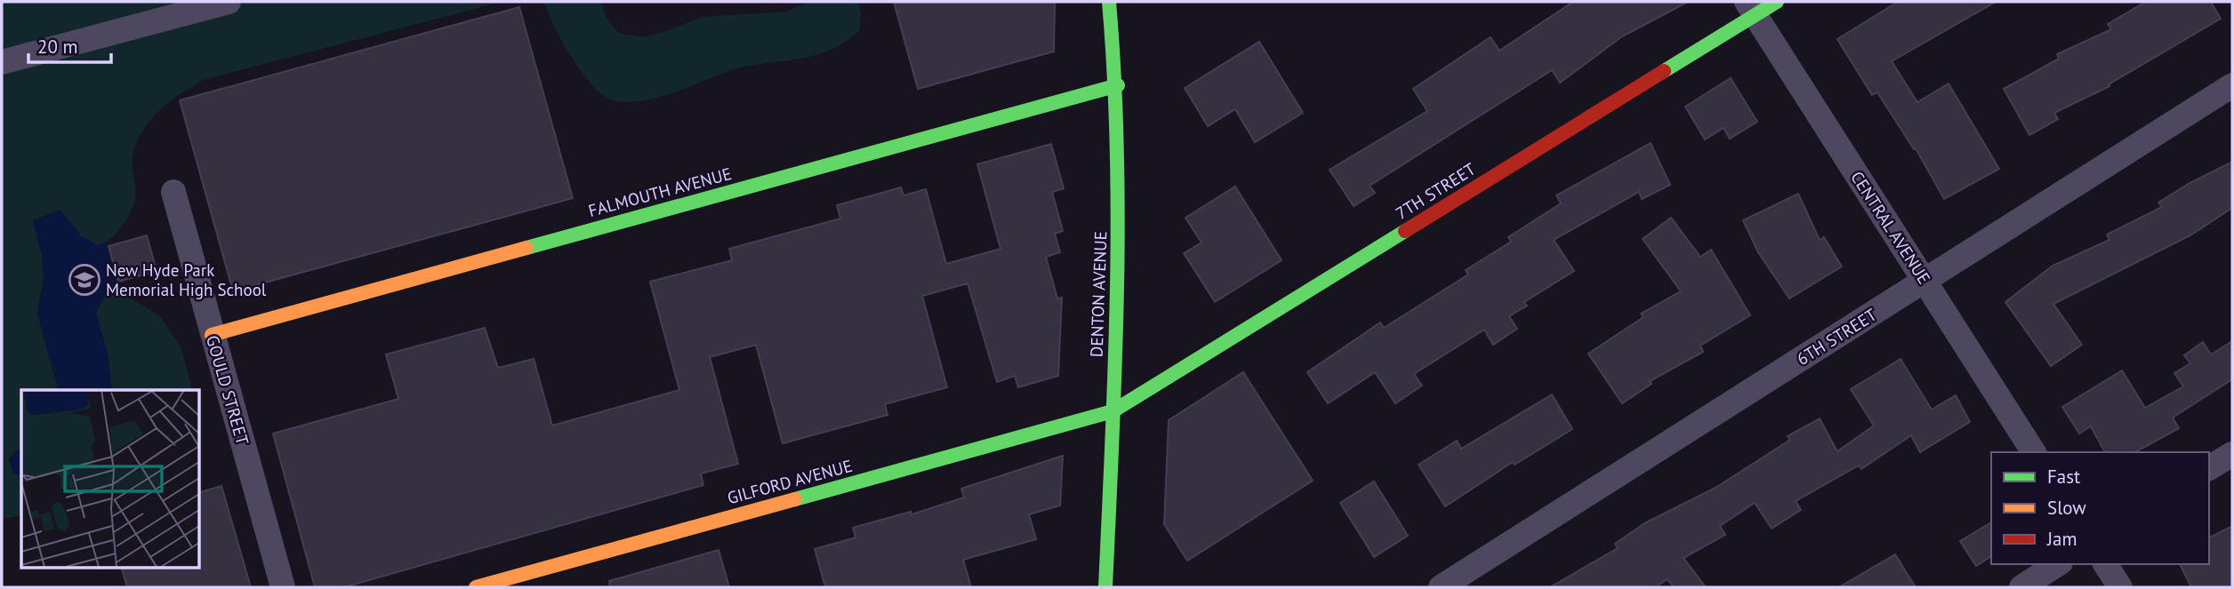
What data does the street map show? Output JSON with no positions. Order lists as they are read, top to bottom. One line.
{"streets":{"street":["7TH STREET","FALMOUTH AVENUE","CENTRAL AVENUE","DENTON AVENUE","6TH STREET","GOULD STREET","GILFORD AVENUE"]},"crossings":[["7TH STREET","CENTRAL AVENUE"],["7TH STREET","DENTON AVENUE"],["7TH STREET","GILFORD AVENUE"],["FALMOUTH AVENUE","DENTON AVENUE"],["FALMOUTH AVENUE","GOULD STREET"],["CENTRAL AVENUE","6TH STREET"],["DENTON AVENUE","GILFORD AVENUE"]],"places":{"school or university":["New Hyde Park Memorial High School"]},"legend":["Fast","Slow","Jam"],"scale_bar":"20 m"}
